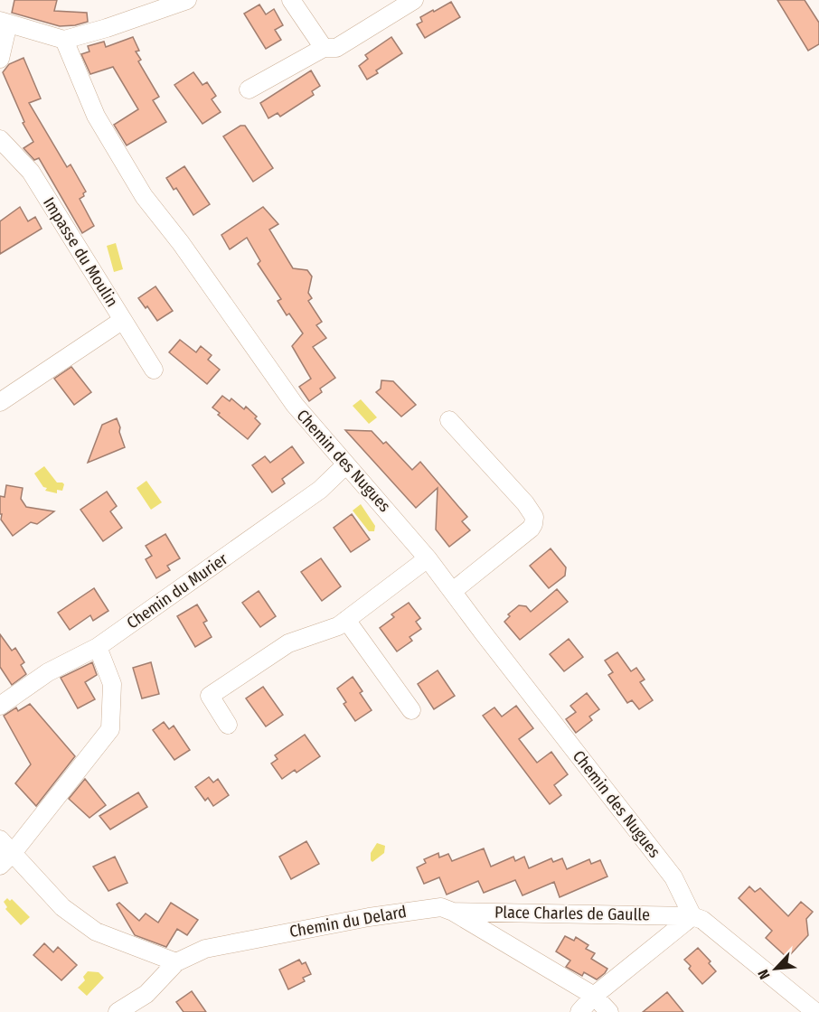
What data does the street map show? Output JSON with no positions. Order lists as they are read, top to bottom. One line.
{"streets":{"street":["Impasse du Moulin","Chemin des Nugues","Chemin du Murier","Place Charles de Gaulle","Chemin du Delard"]},"crossings":[["Chemin des Nugues","Chemin du Murier"],["Chemin des Nugues","Place Charles de Gaulle"],["Place Charles de Gaulle","Chemin du Delard"]],"north":"bottom left"}
